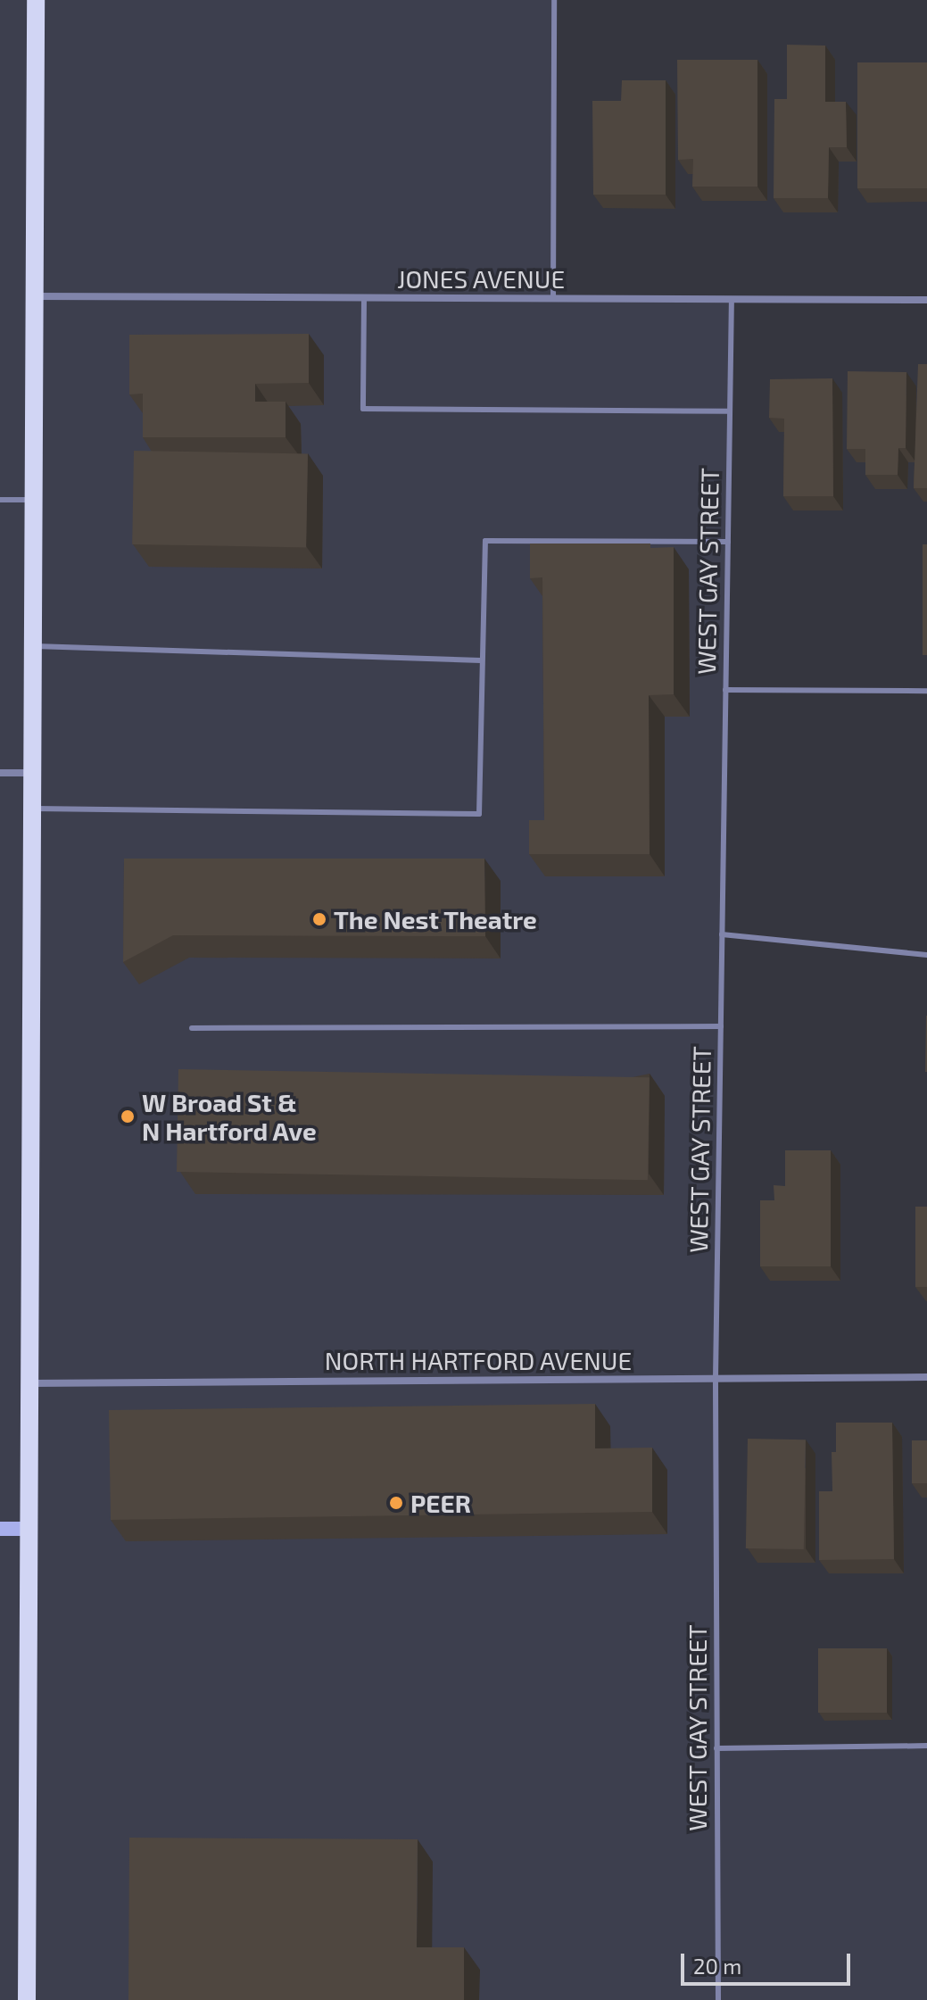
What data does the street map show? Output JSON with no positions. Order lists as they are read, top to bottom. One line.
{"streets":{"street":["JONES AVENUE","NORTH HARTFORD AVENUE"],"lane":["WEST GAY STREET"]},"crossings":[["JONES AVENUE","WEST GAY STREET"],["WEST GAY STREET","NORTH HARTFORD AVENUE"]],"places":["The Nest Theatre","W Broad St & N Hartford Ave","PEER"],"scale_bar":"20 m"}
